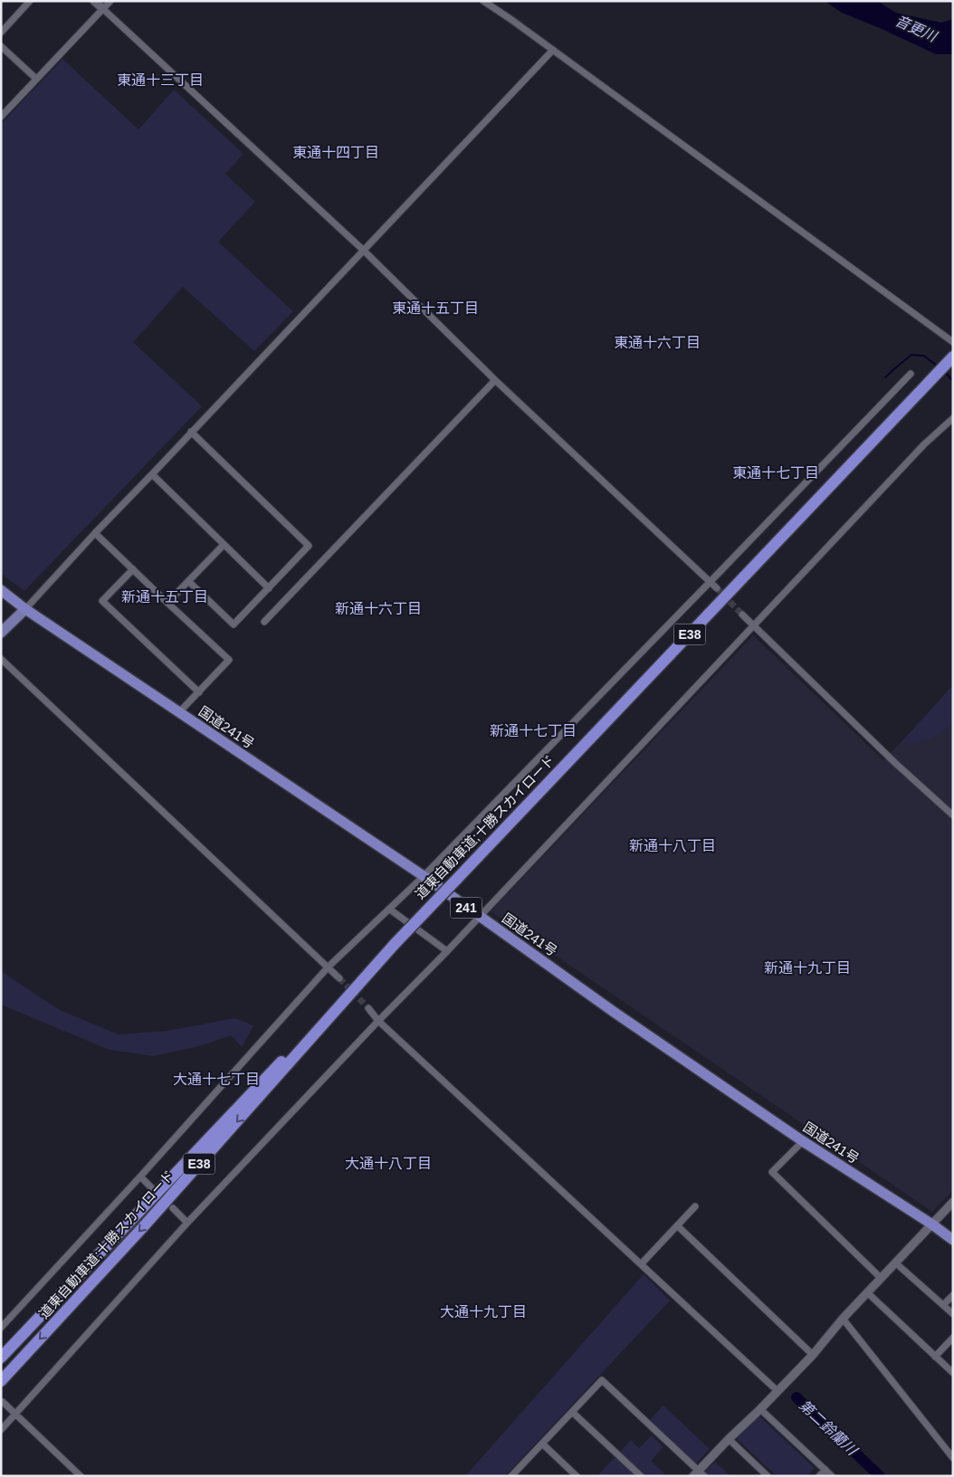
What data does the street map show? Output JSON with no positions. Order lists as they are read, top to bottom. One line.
{"streets":{"highway":["E38","国道241号","道東自動車道;十勝スカイロード","241"]},"districts":["東通十三丁目","東通十四丁目","東通十五丁目","東通十六丁目","東通十七丁目","新通十五丁目","新通十六丁目","新通十七丁目","新通十八丁目","新通十九丁目","大通十七丁目","大通十八丁目","大通十九丁目"],"water":["音更川","第二鈴蘭川"]}
